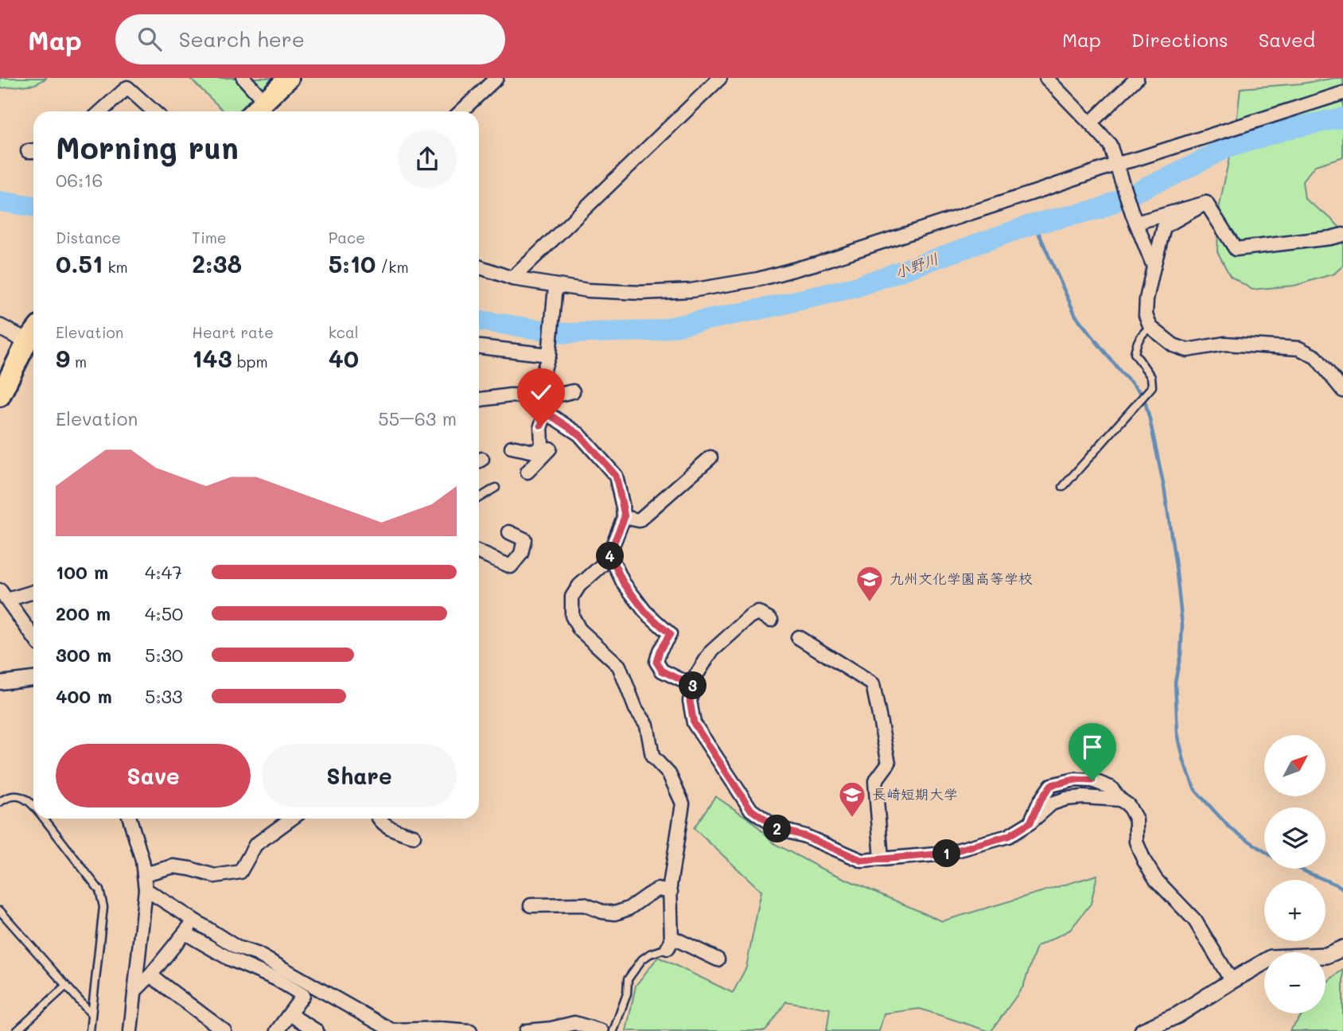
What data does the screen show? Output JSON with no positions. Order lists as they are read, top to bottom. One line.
{"water":["小野川"],"places":{"school or university":["九州文化学園高等学校","長崎短期大学"]},"north":"top right","page":{"header":"Map","search":"Search here","nav":["Map","Directions","Saved"],"heading":["Morning run","06:16"],"stats":[["Distance","0.51 km"],["Time","2:38"],["Pace","5:10 /km"],["Elevation","9 m"],["Heart rate","143 bpm"],["kcal","40"]],"chart":["Elevation","55–63 m"],"pins":["4","3","2","1"],"list":[{"name":"100 m","note":"4:47"},{"name":"200 m","note":"4:50"},{"name":"300 m","note":"5:30"},{"name":"400 m","note":"5:33"}],"buttons":["Save","Share"],"map_buttons":["+","−"]}}
